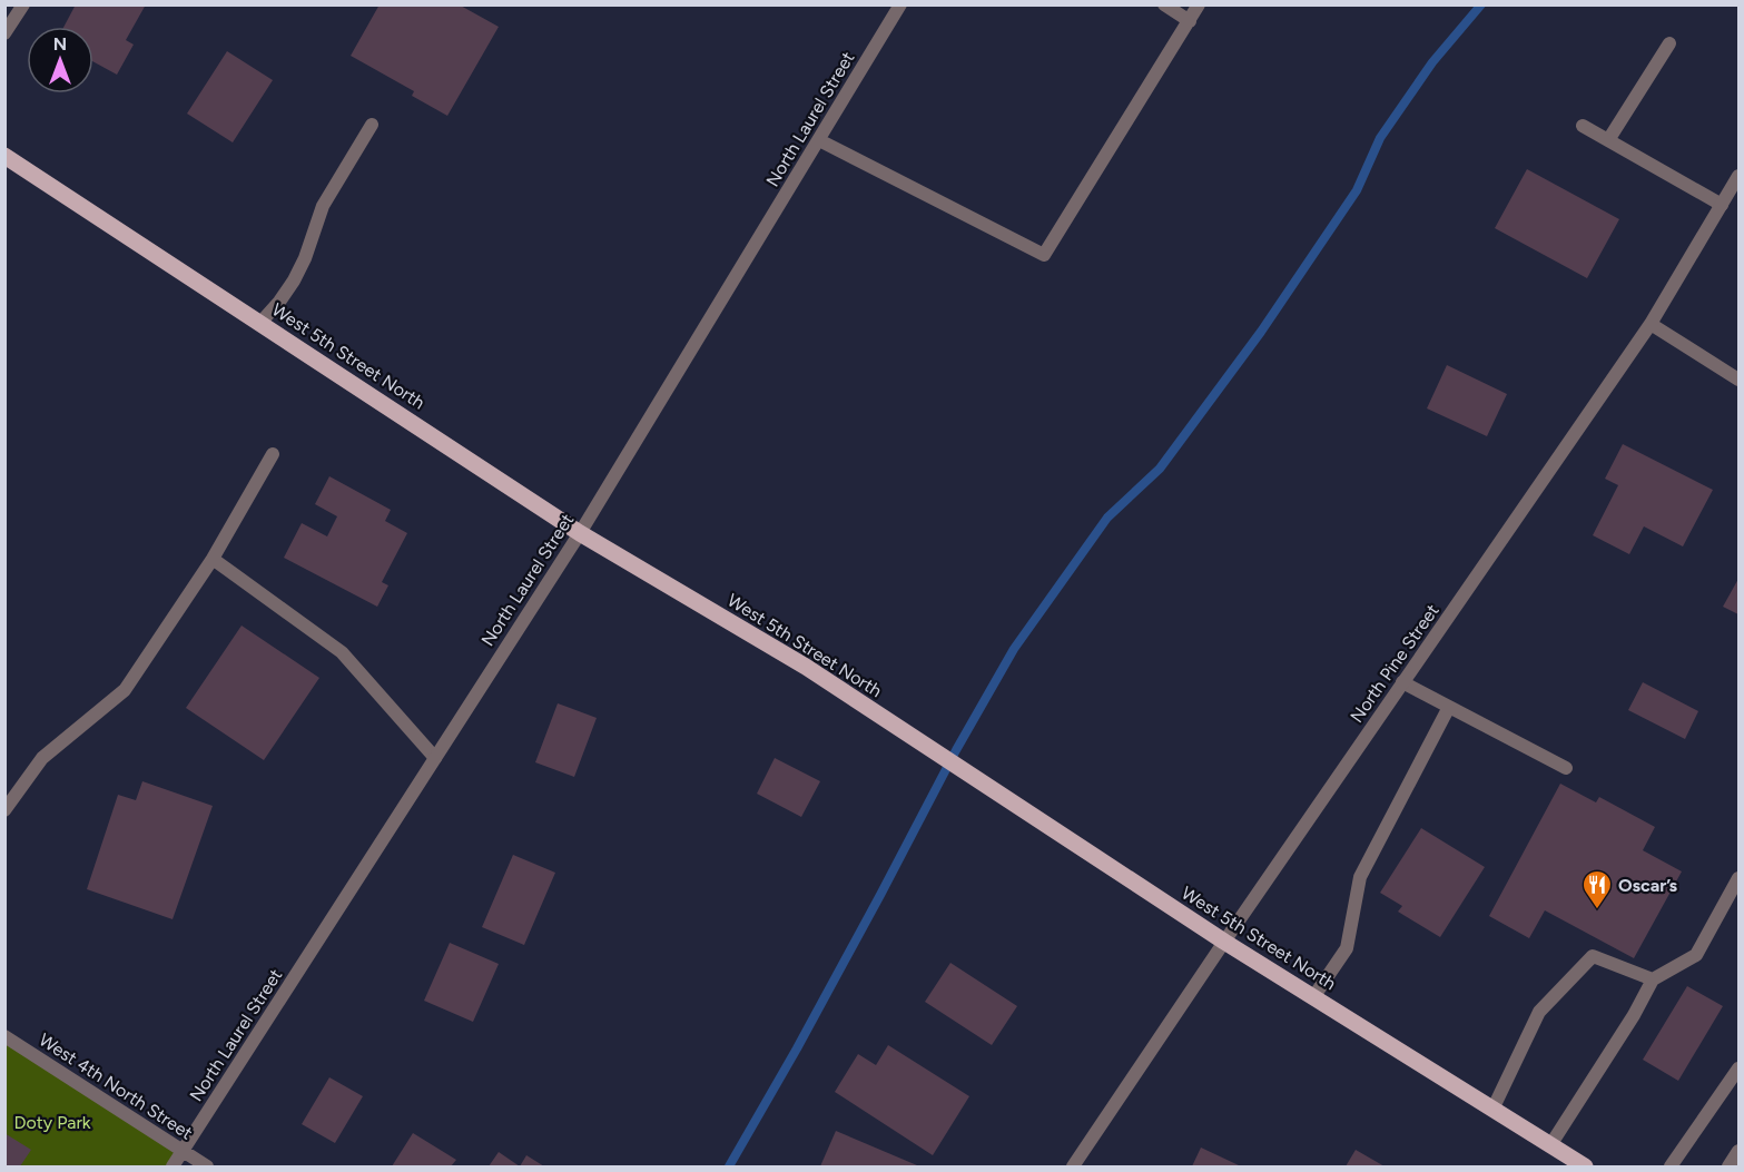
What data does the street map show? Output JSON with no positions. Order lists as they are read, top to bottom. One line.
{"streets":{"main road":["West 5th Street North"],"street":["North Laurel Street","North Pine Street","West 4th North Street"]},"crossings":[["North Laurel Street","West 5th Street North"],["North Laurel Street","West 4th North Street"],["West 5th Street North","North Pine Street"]],"parks":["Doty Park"],"places":{"restaurant":["Oscar’s"]},"north":"top"}
